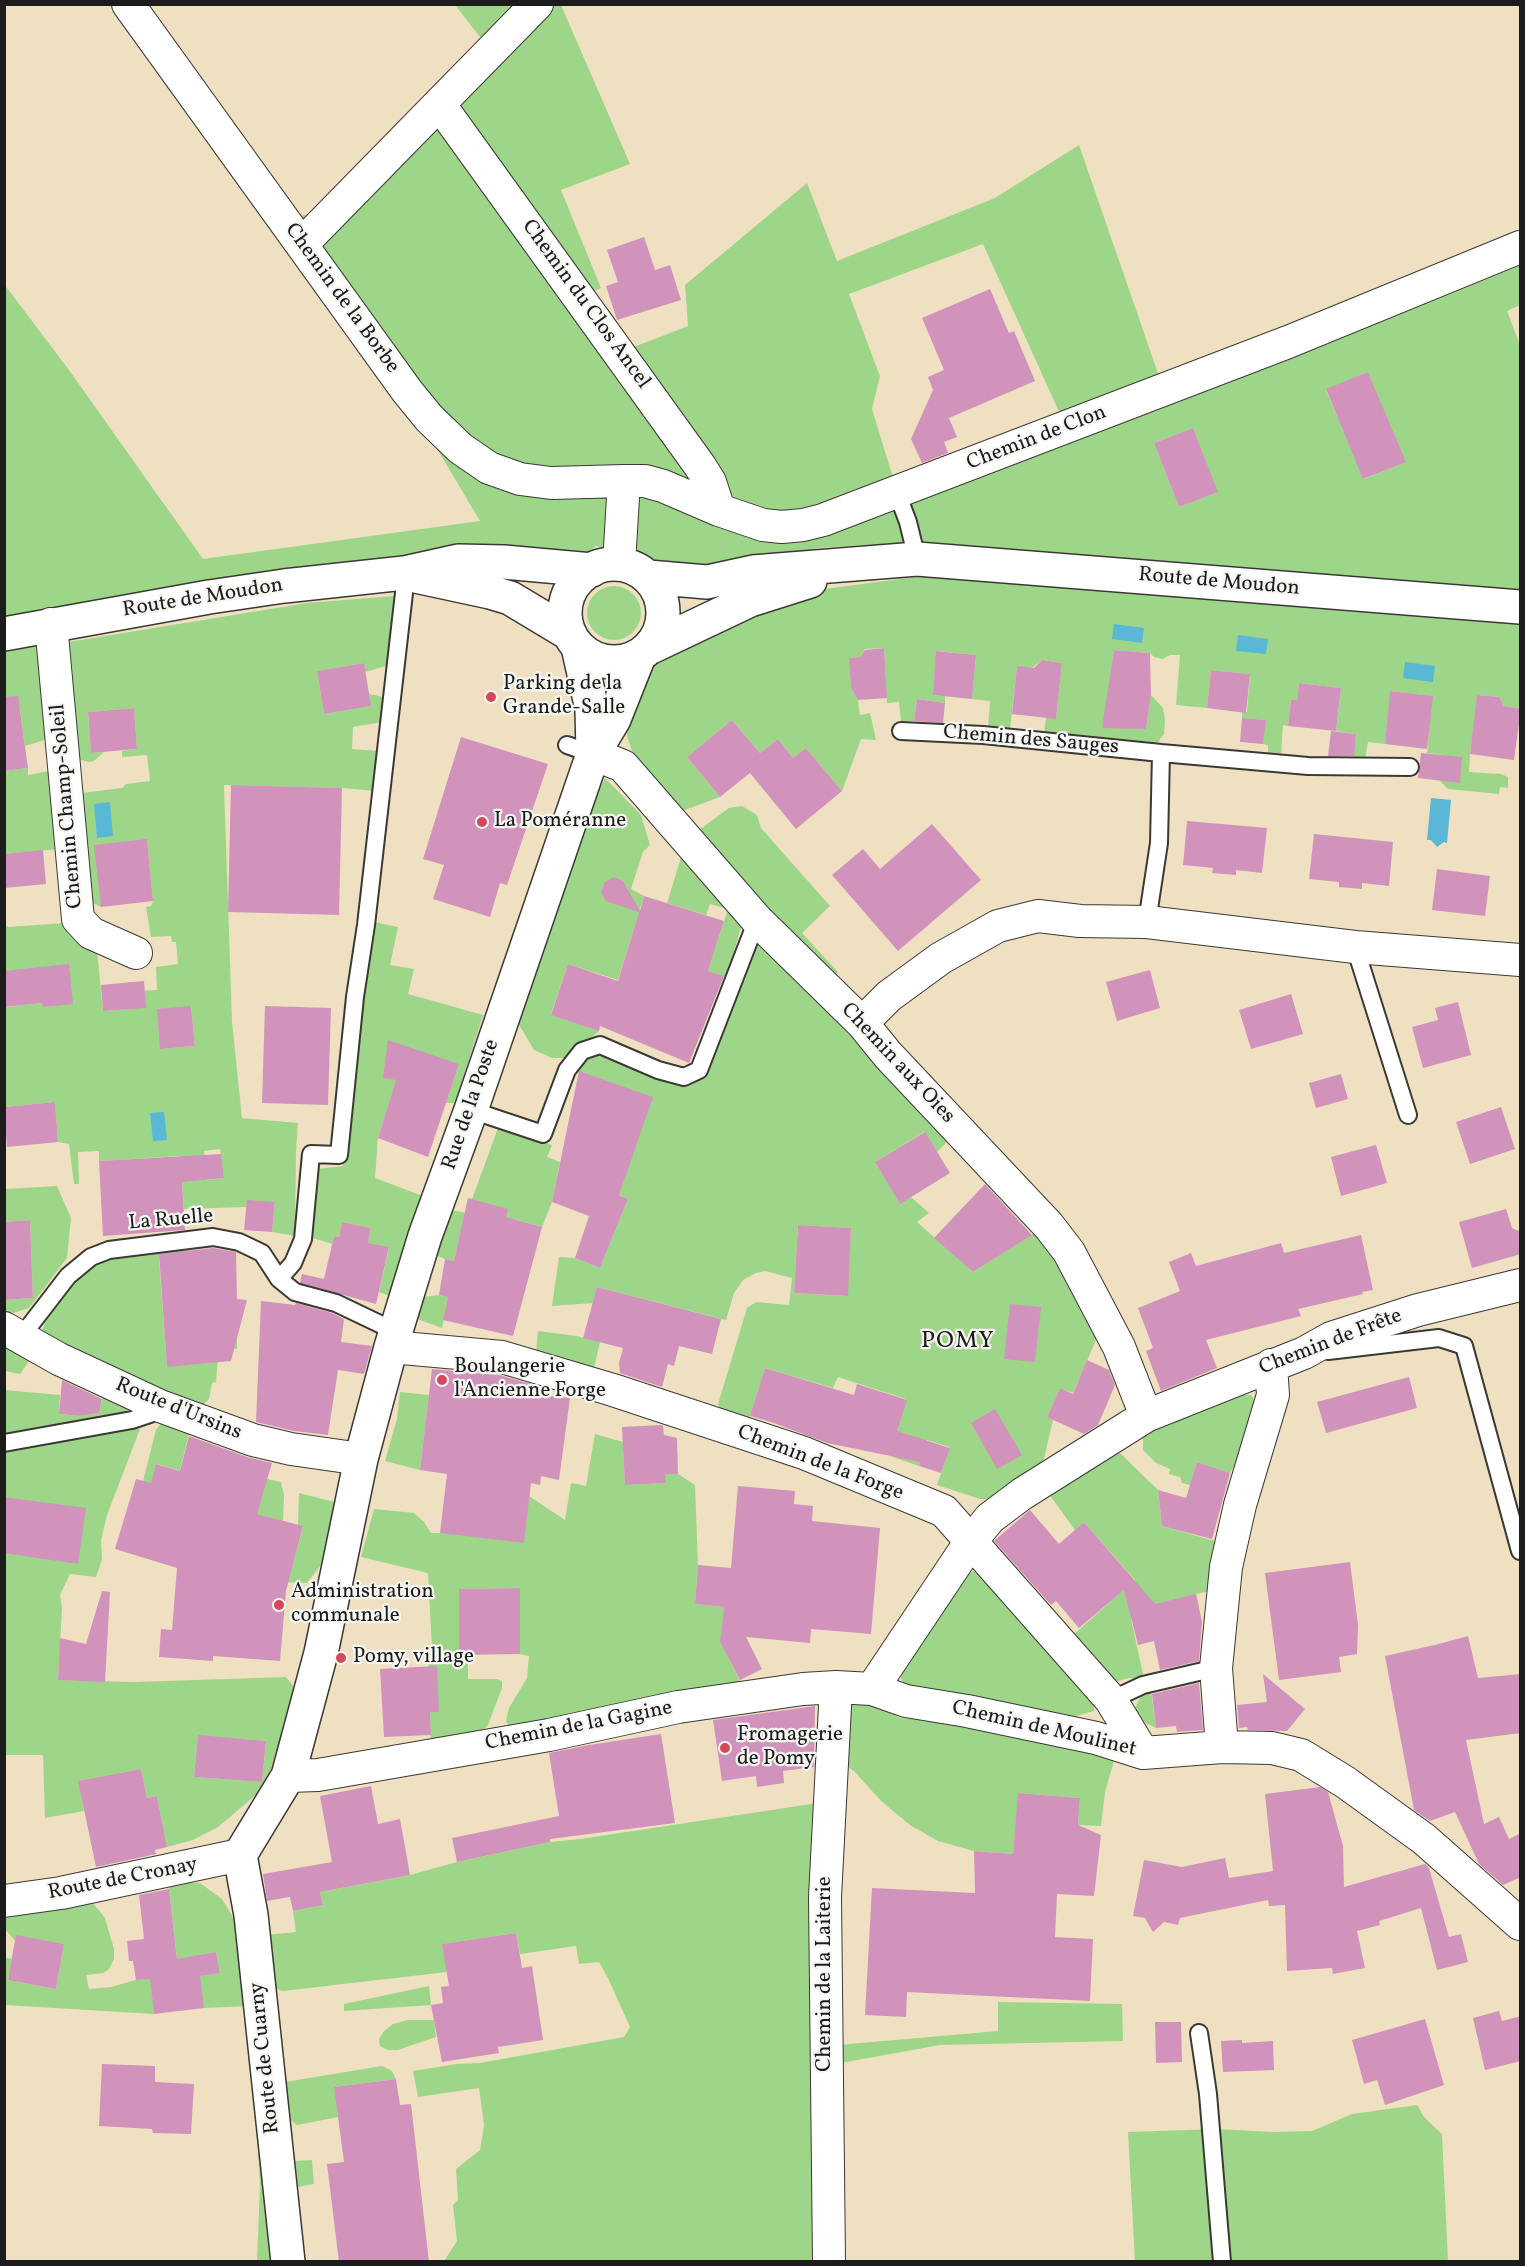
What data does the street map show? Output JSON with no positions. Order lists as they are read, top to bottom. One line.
{"streets":{"main road":["Route de Moudon","Rue de la Poste","Route de Cuarny"],"street":["Chemin de la Borbe","Chemin du Clos Ancel","Chemin de Clon","Chemin Champ-Soleil","Chemin aux Oies","Chemin de Frête","Route d'Ursins","Chemin de la Forge","Chemin de la Gagine","Chemin de Moulinet","Route de Cronay","Chemin de la Laiterie"],"lane":["Chemin des Sauges","La Ruelle"]},"crossings":[["Chemin de la Borbe","Chemin de Clon"],["Chemin du Clos Ancel","Chemin de Clon"],["Route de Moudon","Chemin Champ-Soleil"],["Route de Moudon","Rue de la Poste"],["Chemin aux Oies","Rue de la Poste"],["Chemin aux Oies","Chemin de Frête"],["Rue de la Poste","La Ruelle"],["Rue de la Poste","Route d'Ursins"],["Rue de la Poste","Chemin de la Forge"],["Rue de la Poste","Chemin de la Gagine"],["Rue de la Poste","Route de Cronay"],["Rue de la Poste","Route de Cuarny"],["La Ruelle","Route d'Ursins"],["La Ruelle","Chemin de la Forge"],["Chemin de Frête","Chemin de la Forge"],["Chemin de Frête","Chemin de la Gagine"],["Chemin de Frête","Chemin de Moulinet"],["Chemin de la Forge","Chemin de Moulinet"],["Chemin de la Gagine","Chemin de Moulinet"],["Chemin de la Gagine","Chemin de la Laiterie"],["Route de Cronay","Route de Cuarny"]],"districts":["POMY"],"places":["Parking de la Grande-Salle","La Poméranne","Boulangerie l'Ancienne Forge","Administration communale","Pomy, village","Fromagerie de Pomy"]}
